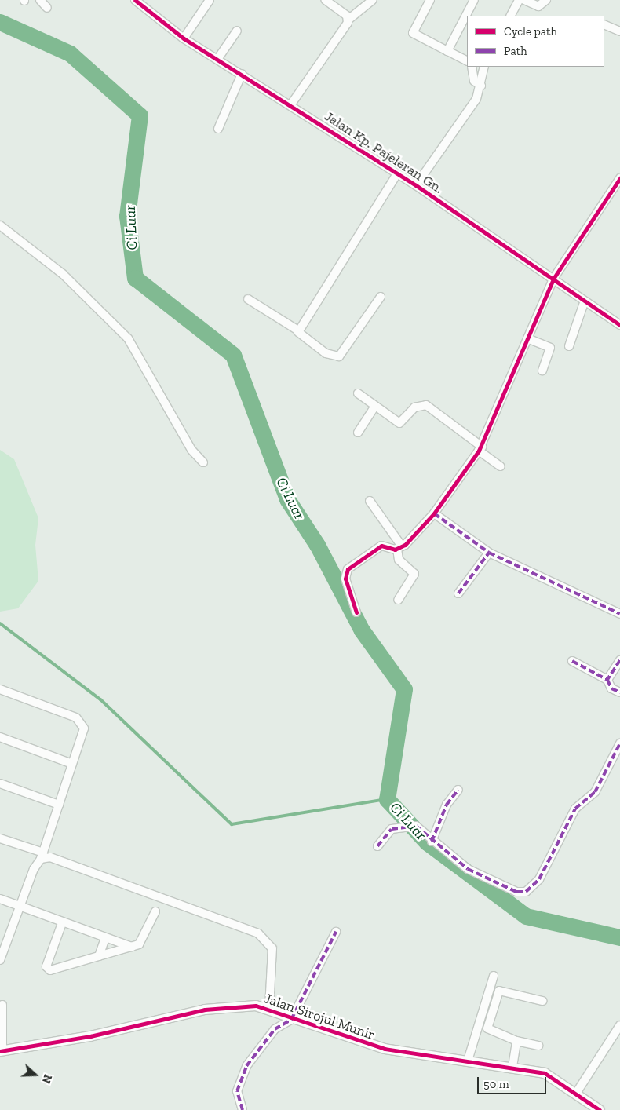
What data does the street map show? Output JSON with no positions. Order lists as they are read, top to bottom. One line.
{"streets":{"street":["Jalan Kp. Pajeleran Gn.","Jalan Sirojul Munir"]},"water":["Ci Luar"],"legend":["Cycle path","Path"],"scale_bar":"50 m","north":"right"}
